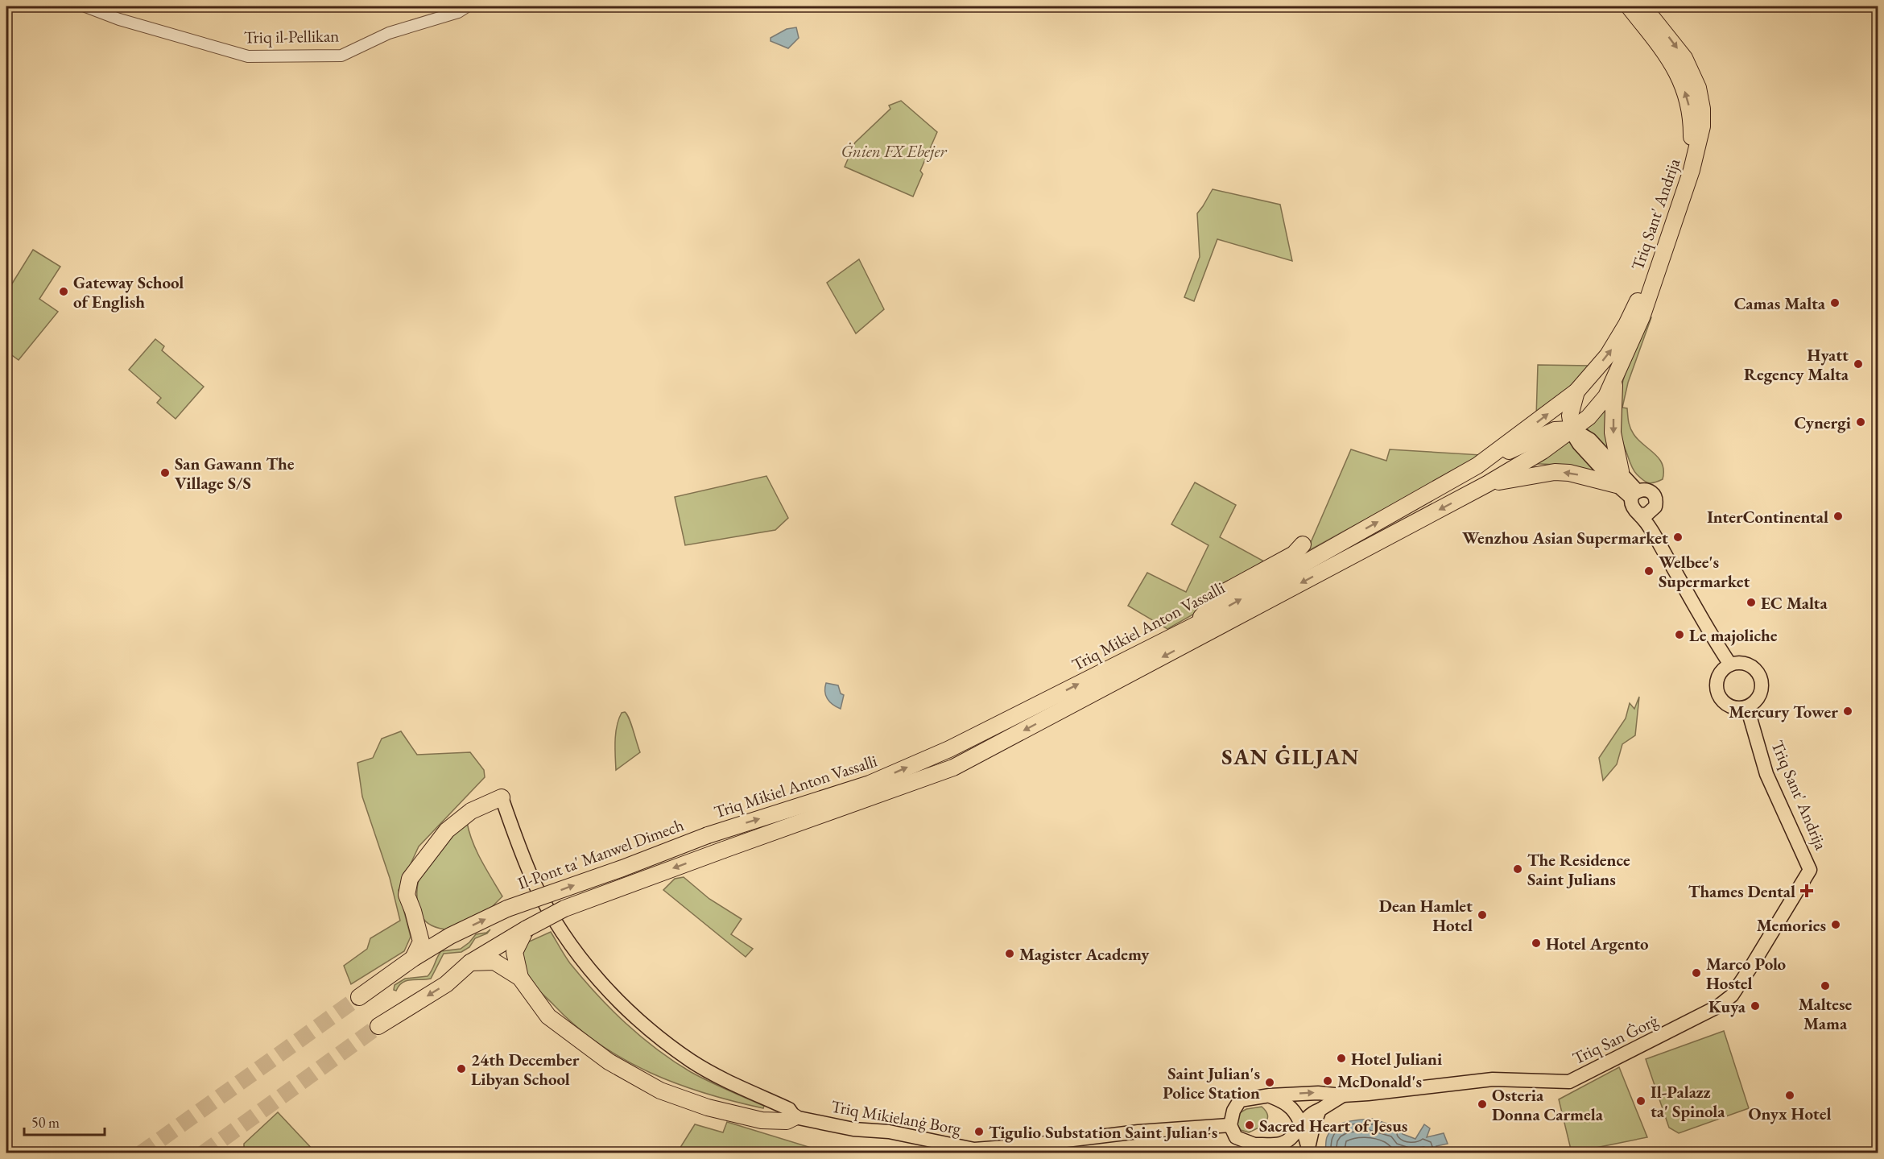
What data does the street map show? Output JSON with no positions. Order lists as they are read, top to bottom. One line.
{"streets":{"highway":["Triq Sant' Andrija","Triq Mikiel Anton Vassalli","Il-Pont ta' Manwel Dimech"],"main road":["Triq San Ġorġ","Triq Mikielanġ Borg"],"street":["Triq il-Pellikan"]},"crossings":[["Triq Sant' Andrija","Triq Mikiel Anton Vassalli"],["Triq Sant' Andrija","Triq San Ġorġ"],["Triq Mikiel Anton Vassalli","Il-Pont ta' Manwel Dimech"],["Triq San Ġorġ","Triq Mikielanġ Borg"]],"one_way":["Il-Pont ta' Manwel Dimech"],"districts":["SAN ĠILJAN"],"parks":["Ġnien FX Ebejer"],"places":{"other":["Gateway School of English","Camas Malta","Hyatt Regency Malta","Cynergi","San Gawann The Village S/S","InterContinental","Wenzhou Asian Supermarket","Welbee's Supermarket","EC Malta","Le majoliche","Mercury Tower","The Residence Saint Julians","Dean Hamlet Hotel","Memories","Hotel Argento","Magister Academy","Marco Polo Hostel","Maltese Mama","Kuya","Hotel Juliani","24th December Libyan School","McDonald's","Saint Julian's Police Station","Onyx Hotel","Il-Palazz ta' Spinola","Osteria Donna Carmela","Sacred Heart of Jesus","Tigulio Substation Saint Julian's"],"health":["Thames Dental"]},"scale_bar":"50 m"}
